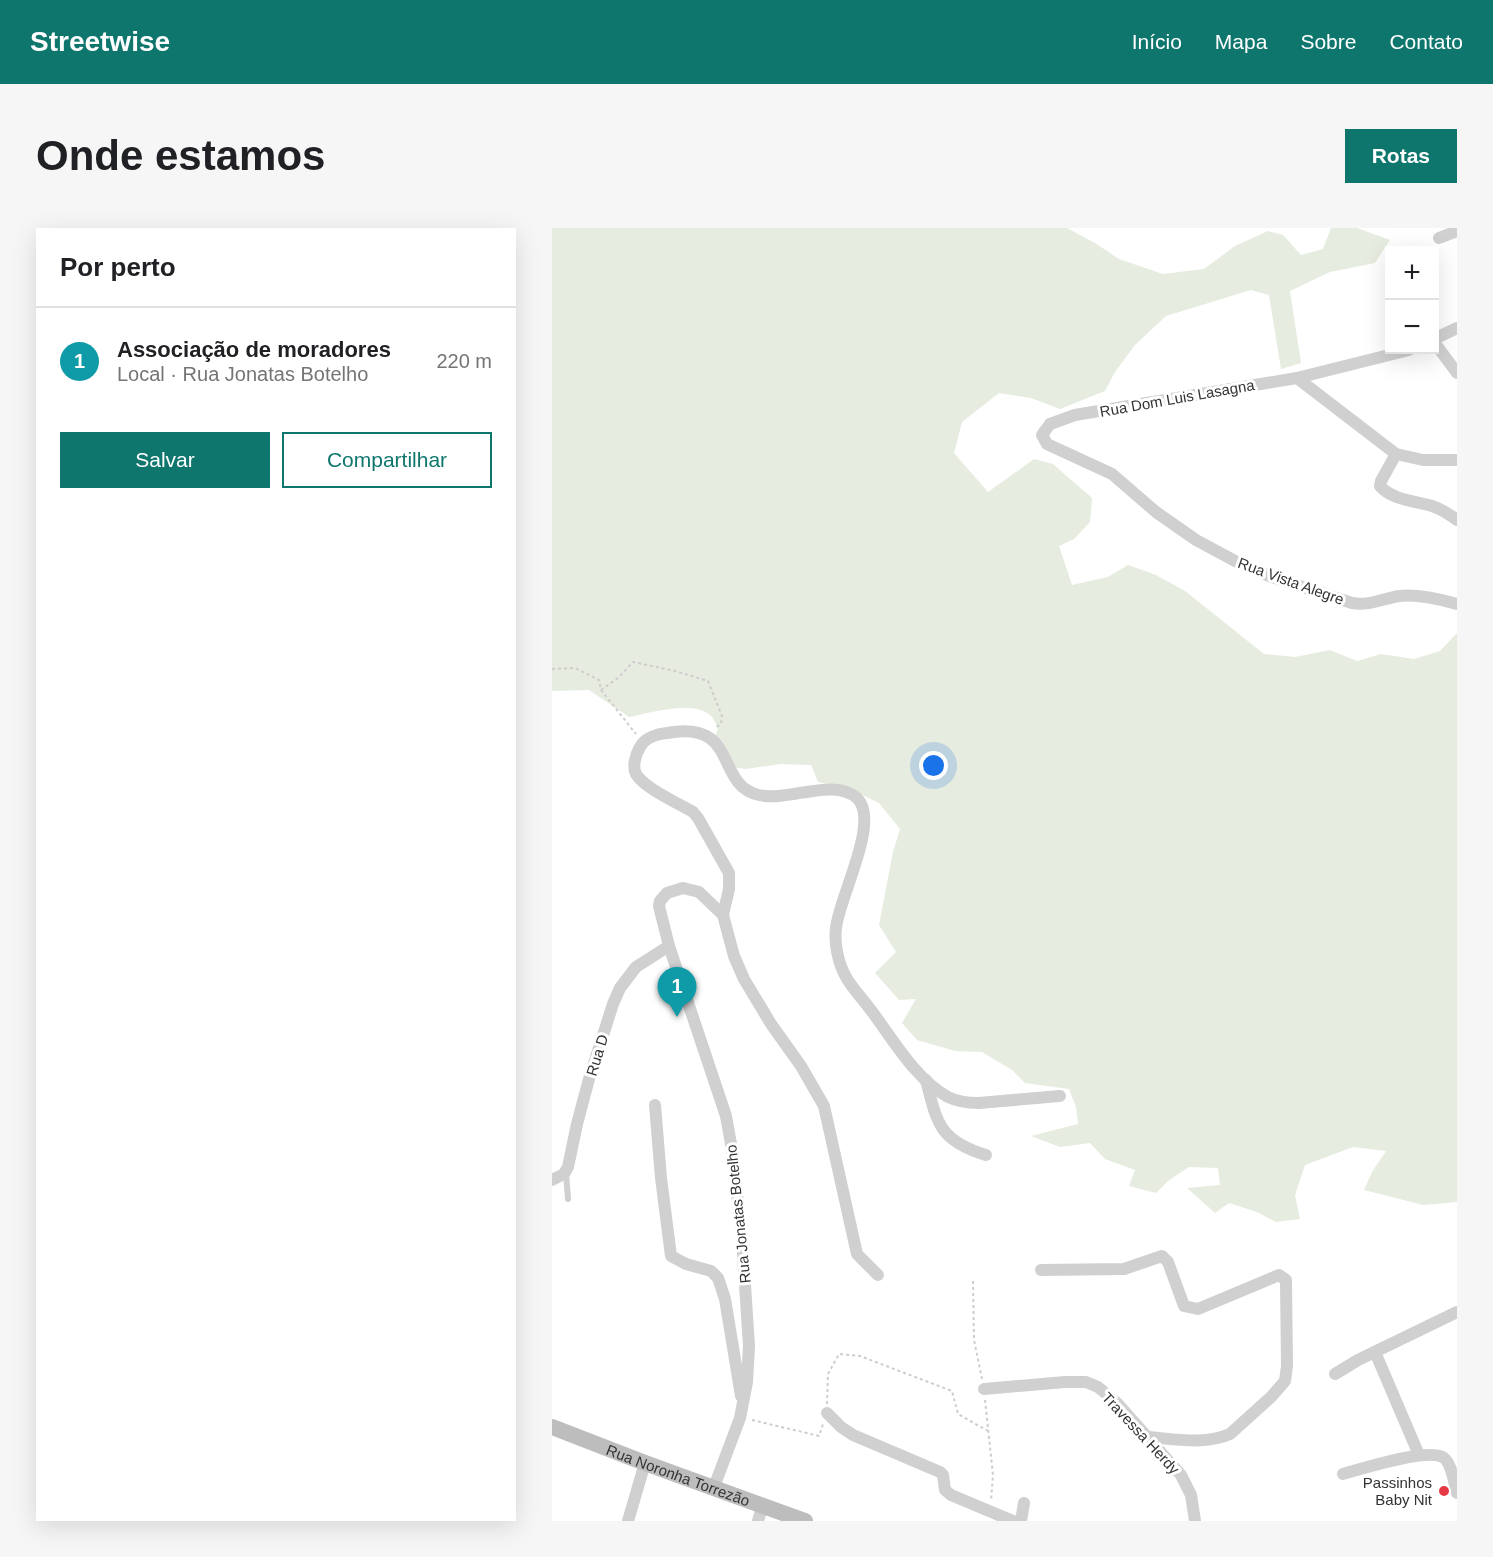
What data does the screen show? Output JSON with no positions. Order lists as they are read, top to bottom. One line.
{"streets":{"main road":["Rua Noronha Torrezão"],"street":["Rua Dom Luis Lasagna","Rua Vista Alegre","Rua D","Rua Jonatas Botelho","Travessa Herdy"]},"crossings":[["Rua Dom Luis Lasagna","Rua Vista Alegre"],["Rua D","Rua Jonatas Botelho"],["Rua Jonatas Botelho","Rua Noronha Torrezão"]],"places":["Passinhos Baby Nit"],"page":{"header":"Streetwise","nav":["Início","Mapa","Sobre","Contato"],"buttons":["Rotas",["Salvar","Compartilhar"]],"title":"Onde estamos","heading":"Por perto","map_buttons":["+","−"],"list":[{"mark":"1","name":"Associação de moradores","note":"Local · Rua Jonatas Botelho","value":"220 m"}],"pins":"1"}}
